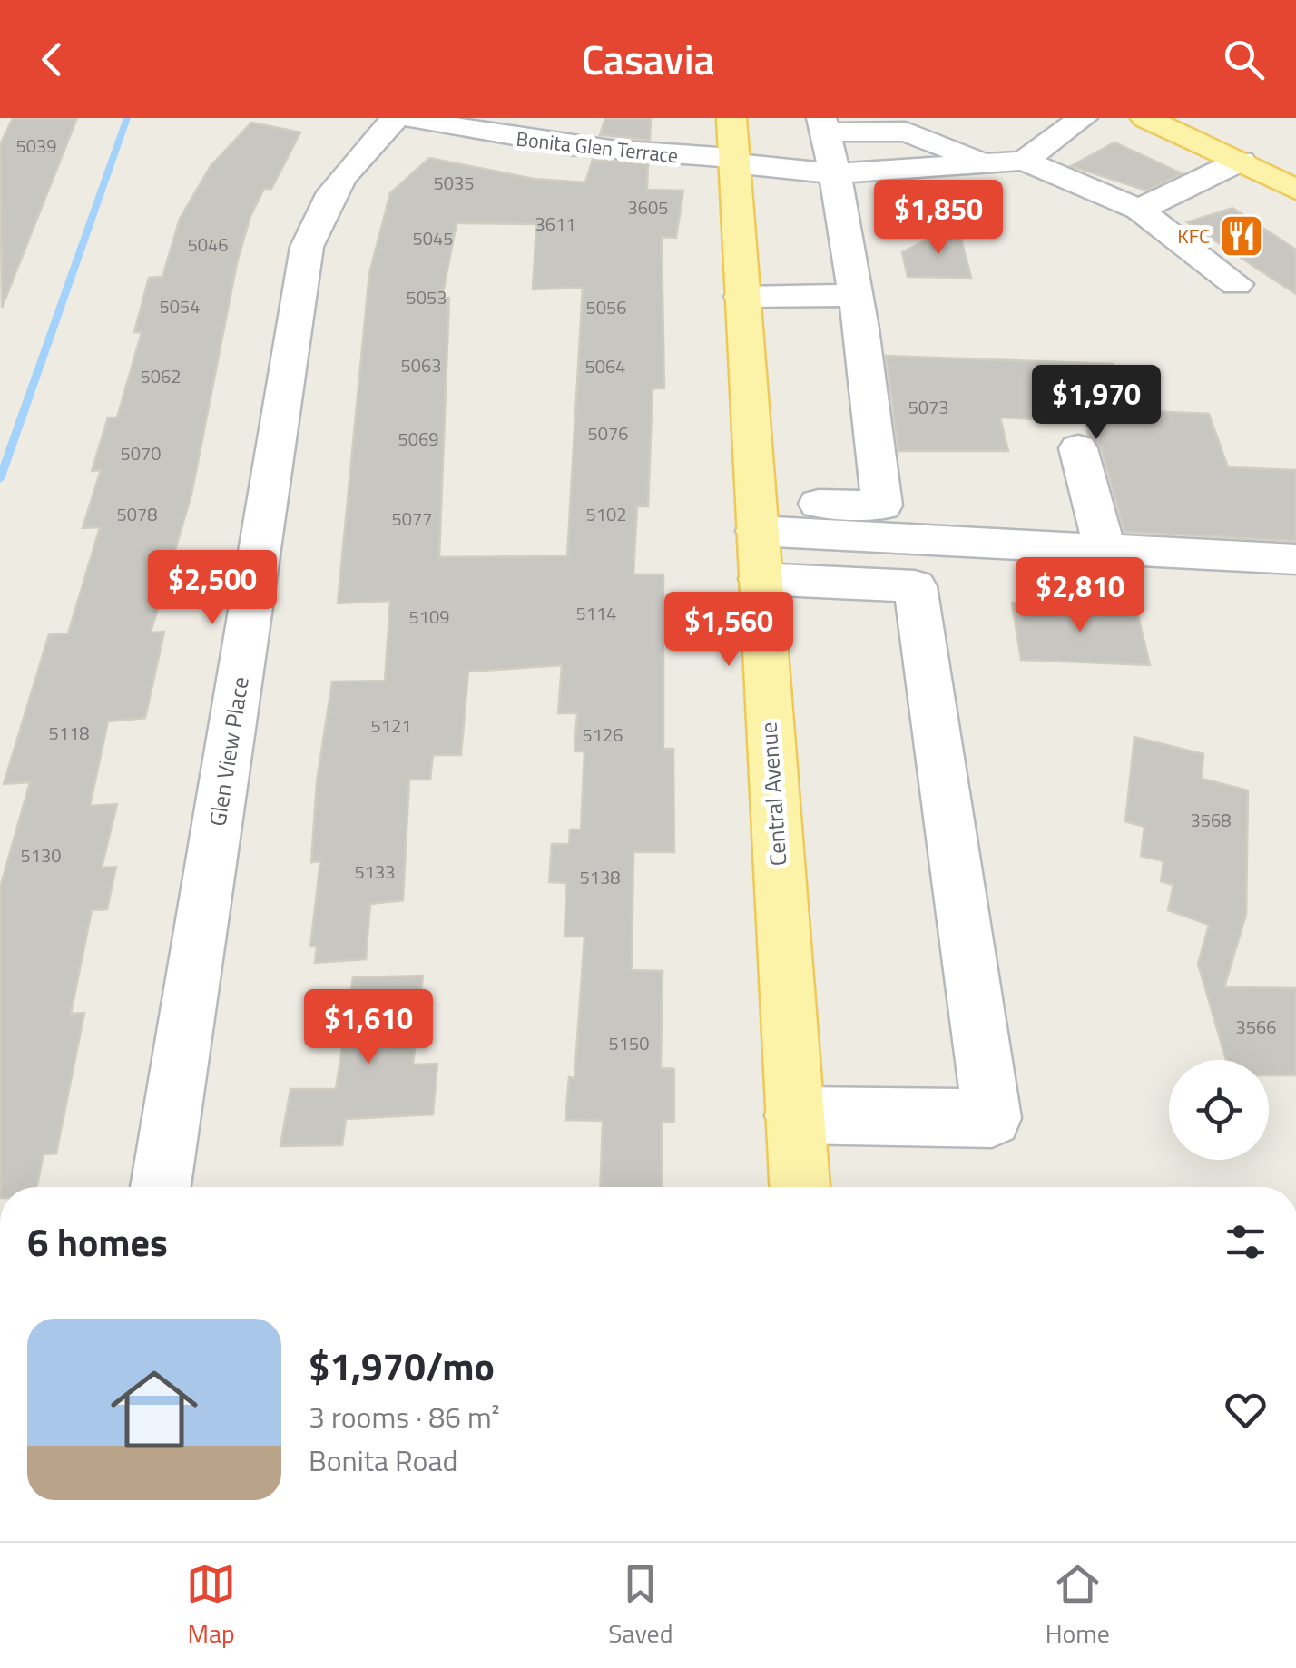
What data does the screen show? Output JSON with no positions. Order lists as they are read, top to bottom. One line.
{"streets":{"main road":["Central Avenue"],"street":["Bonita Glen Terrace","Glen View Place"]},"crossings":[["Bonita Glen Terrace","Central Avenue"]],"places":{"restaurant":["KFC"]},"house_numbers":["5039","5035","3605","3611","5045","5046","5053","5054","5056","5063","5064","5062","5073","5076","5069","5070","5078","5102","5077","5114","5109","5121","5118","5126","3568","5130","5133","5138","3566","5150"],"page":{"header":"Casavia","price":["$1,850","$1,970","$2,500","$2,810","$1,560","$1,610"],"heading":"6 homes","list":[{"name":"$1,970/mo","note":"3 rooms · 86 m² · Bonita Road"}],"tabs":["Map","Saved","Home"]}}
